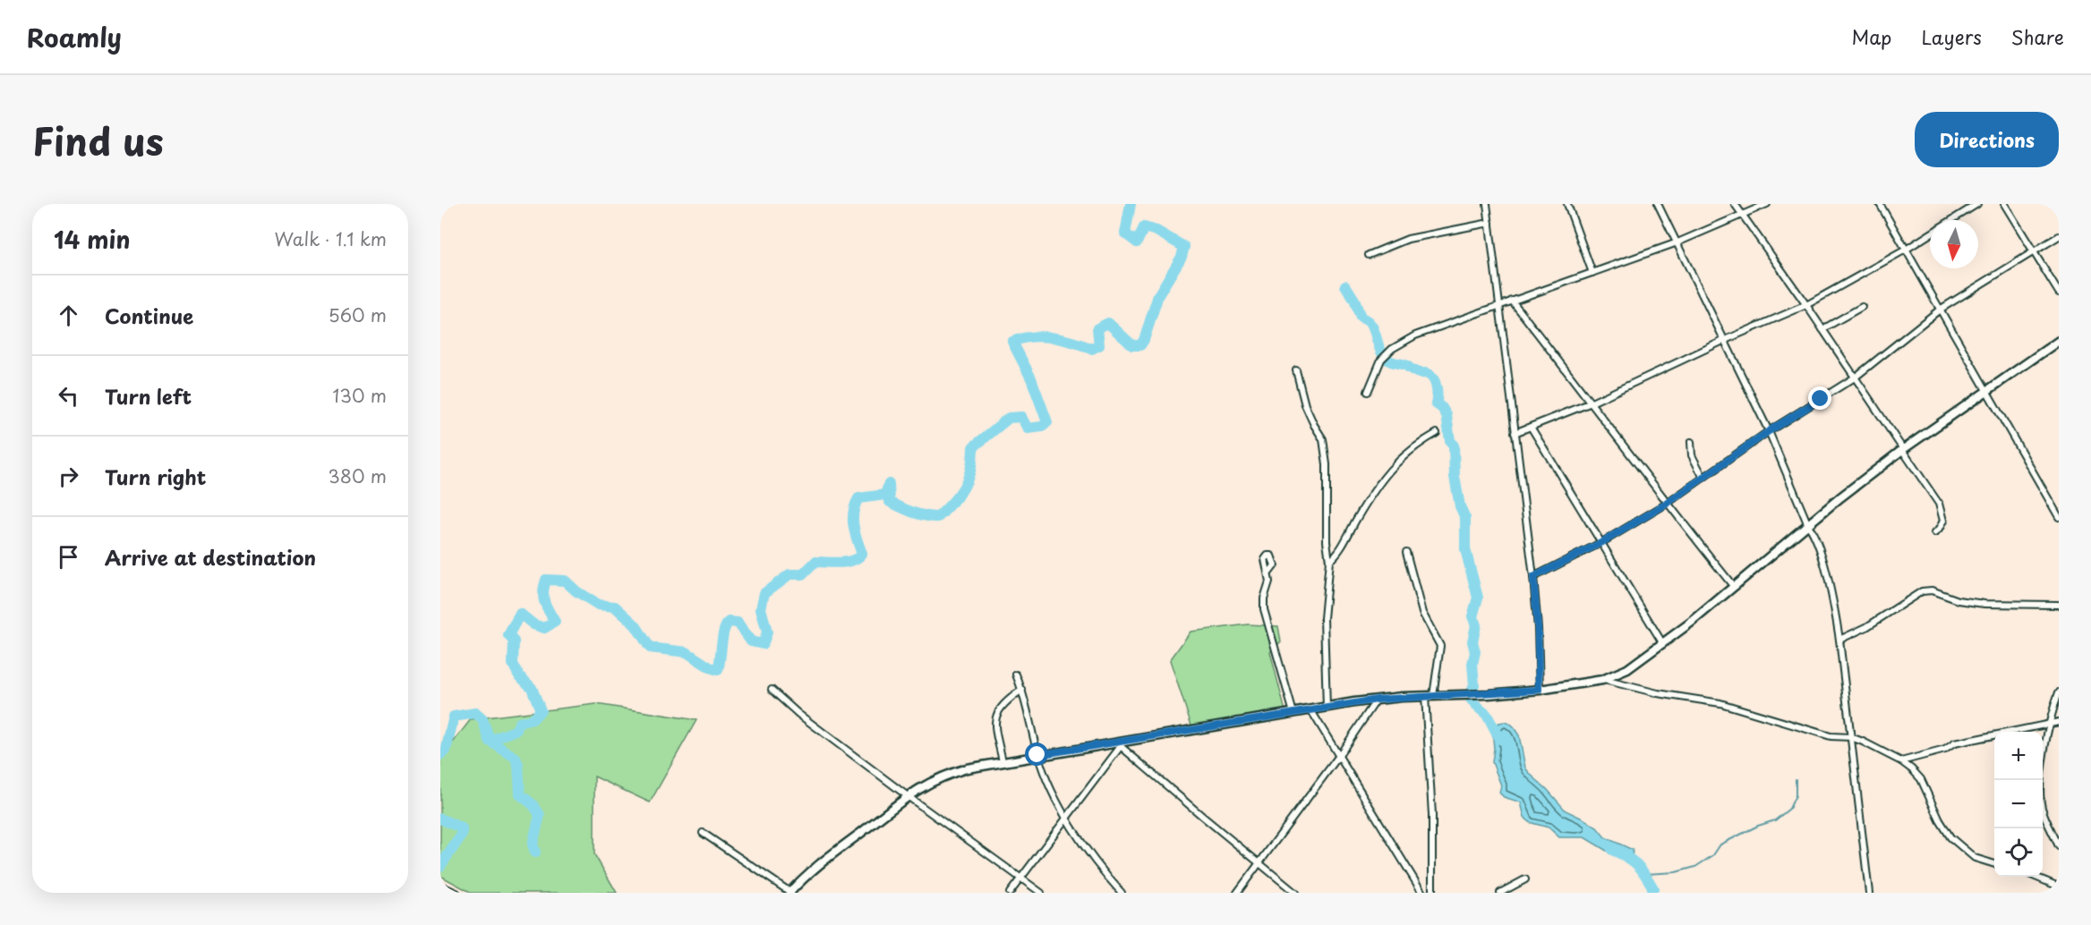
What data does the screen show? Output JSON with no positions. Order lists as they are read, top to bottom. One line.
{"north":"bottom","page":{"header":"Roamly","nav":["Map","Layers","Share"],"title":"Find us","buttons":"Directions","heading":["14 min","Walk · 1.1 km"],"list":[["Continue","560 m"],["Turn left","130 m"],["Turn right","380 m"],"Arrive at destination"],"map_buttons":["+","−"]}}
